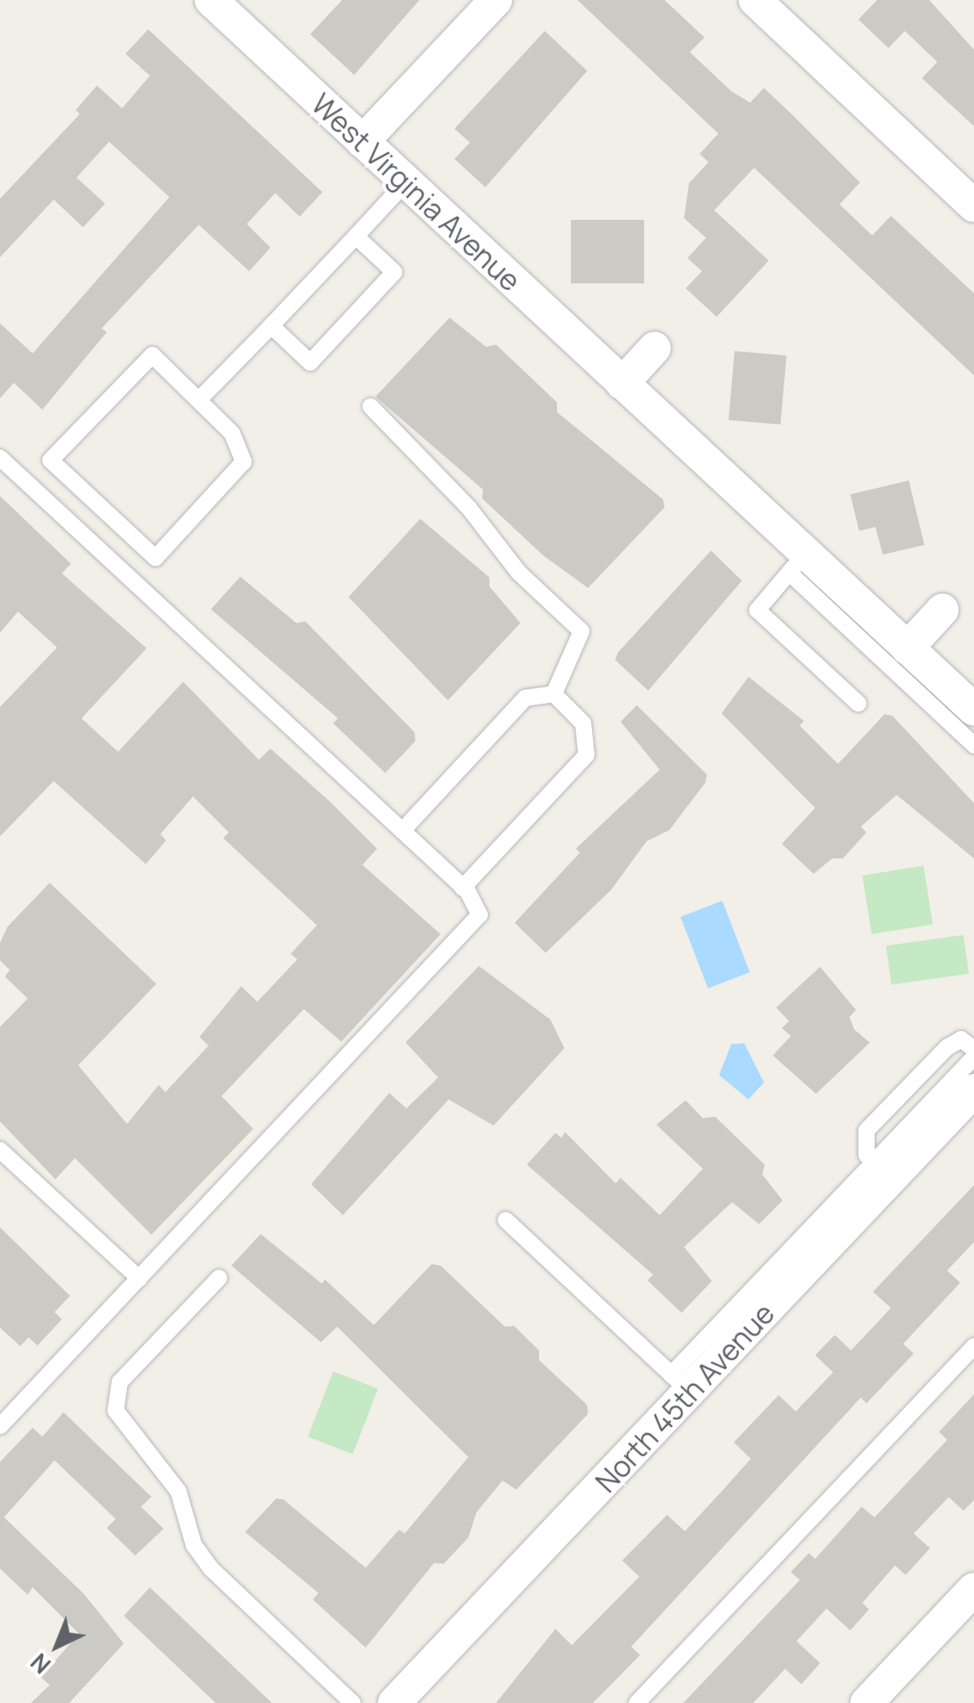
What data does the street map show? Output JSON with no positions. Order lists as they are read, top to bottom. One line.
{"streets":{"street":["West Virginia Avenue","North 45th Avenue"]},"north":"bottom left"}
